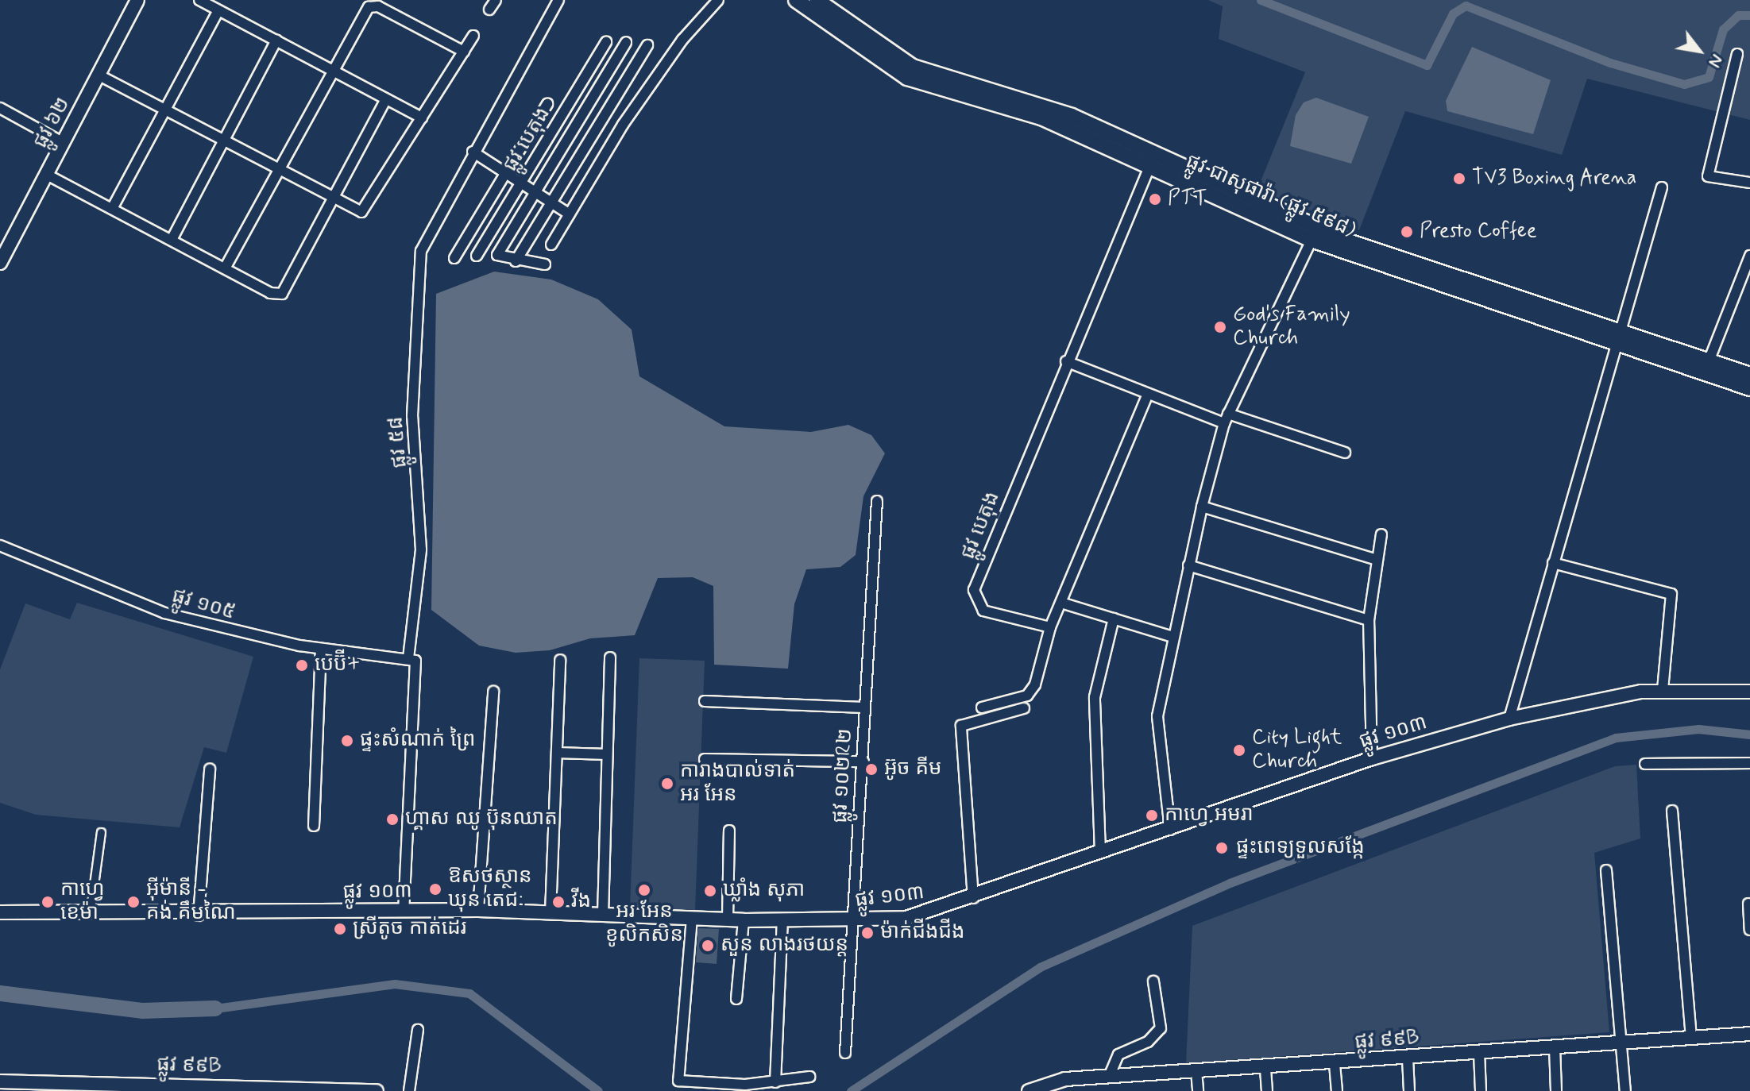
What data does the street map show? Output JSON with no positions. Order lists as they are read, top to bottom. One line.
{"streets":{"main road":["ផ្លូវ ជាសុផារ៉ា (ផ្លូវ ៥៩៨)"],"street":["ផ្លូវ ៦២","ផ្លូវ បេតុង","ផ្លូវ ៥៨","ផ្លូវ ១០៥","ផ្លូវ ១០៣","ផ្លូវ ១០២R២","ផ្លូវ ៩៩B"]},"crossings":[["ផ្លូវ បេតុង","ផ្លូវ ជាសុផារ៉ា (ផ្លូវ ៥៩៨)"],["ផ្លូវ ៥៨","ផ្លូវ ១០៥"],["ផ្លូវ ៥៨","ផ្លូវ ១០៣"],["ផ្លូវ ១០៣","ផ្លូវ ១០២R២"]],"places":["TV3 Boxing Arena","PTT","Presto Coffee","God's Family Church","បេប៊ី+","ផ្ទះសំណាក់ ព្រៃ","City Light Church","អ៊ូច គីម","ការាងបាល់ទាត់ អរ អែន","កាហ្វេ អមរា","ហ្គាស ឈូ ប៊ុនឈាត","ផ្ទះពេទ្យទួលសង្កែ","ឱសថស្ថាន ឃុន តេជៈ","អរ អែន ខូលិកសិន","ឃ្លាំង សុភា","កាហ្វេ ខេម៉ា","អ៊ីម៉ានី - គង់ គឹមណៃ","វីង","ស្រីតូច កាត់ដេរ","ម៉ាក់ជីងជីង","សួន លាងរថយន្ត"],"north":"bottom right"}
